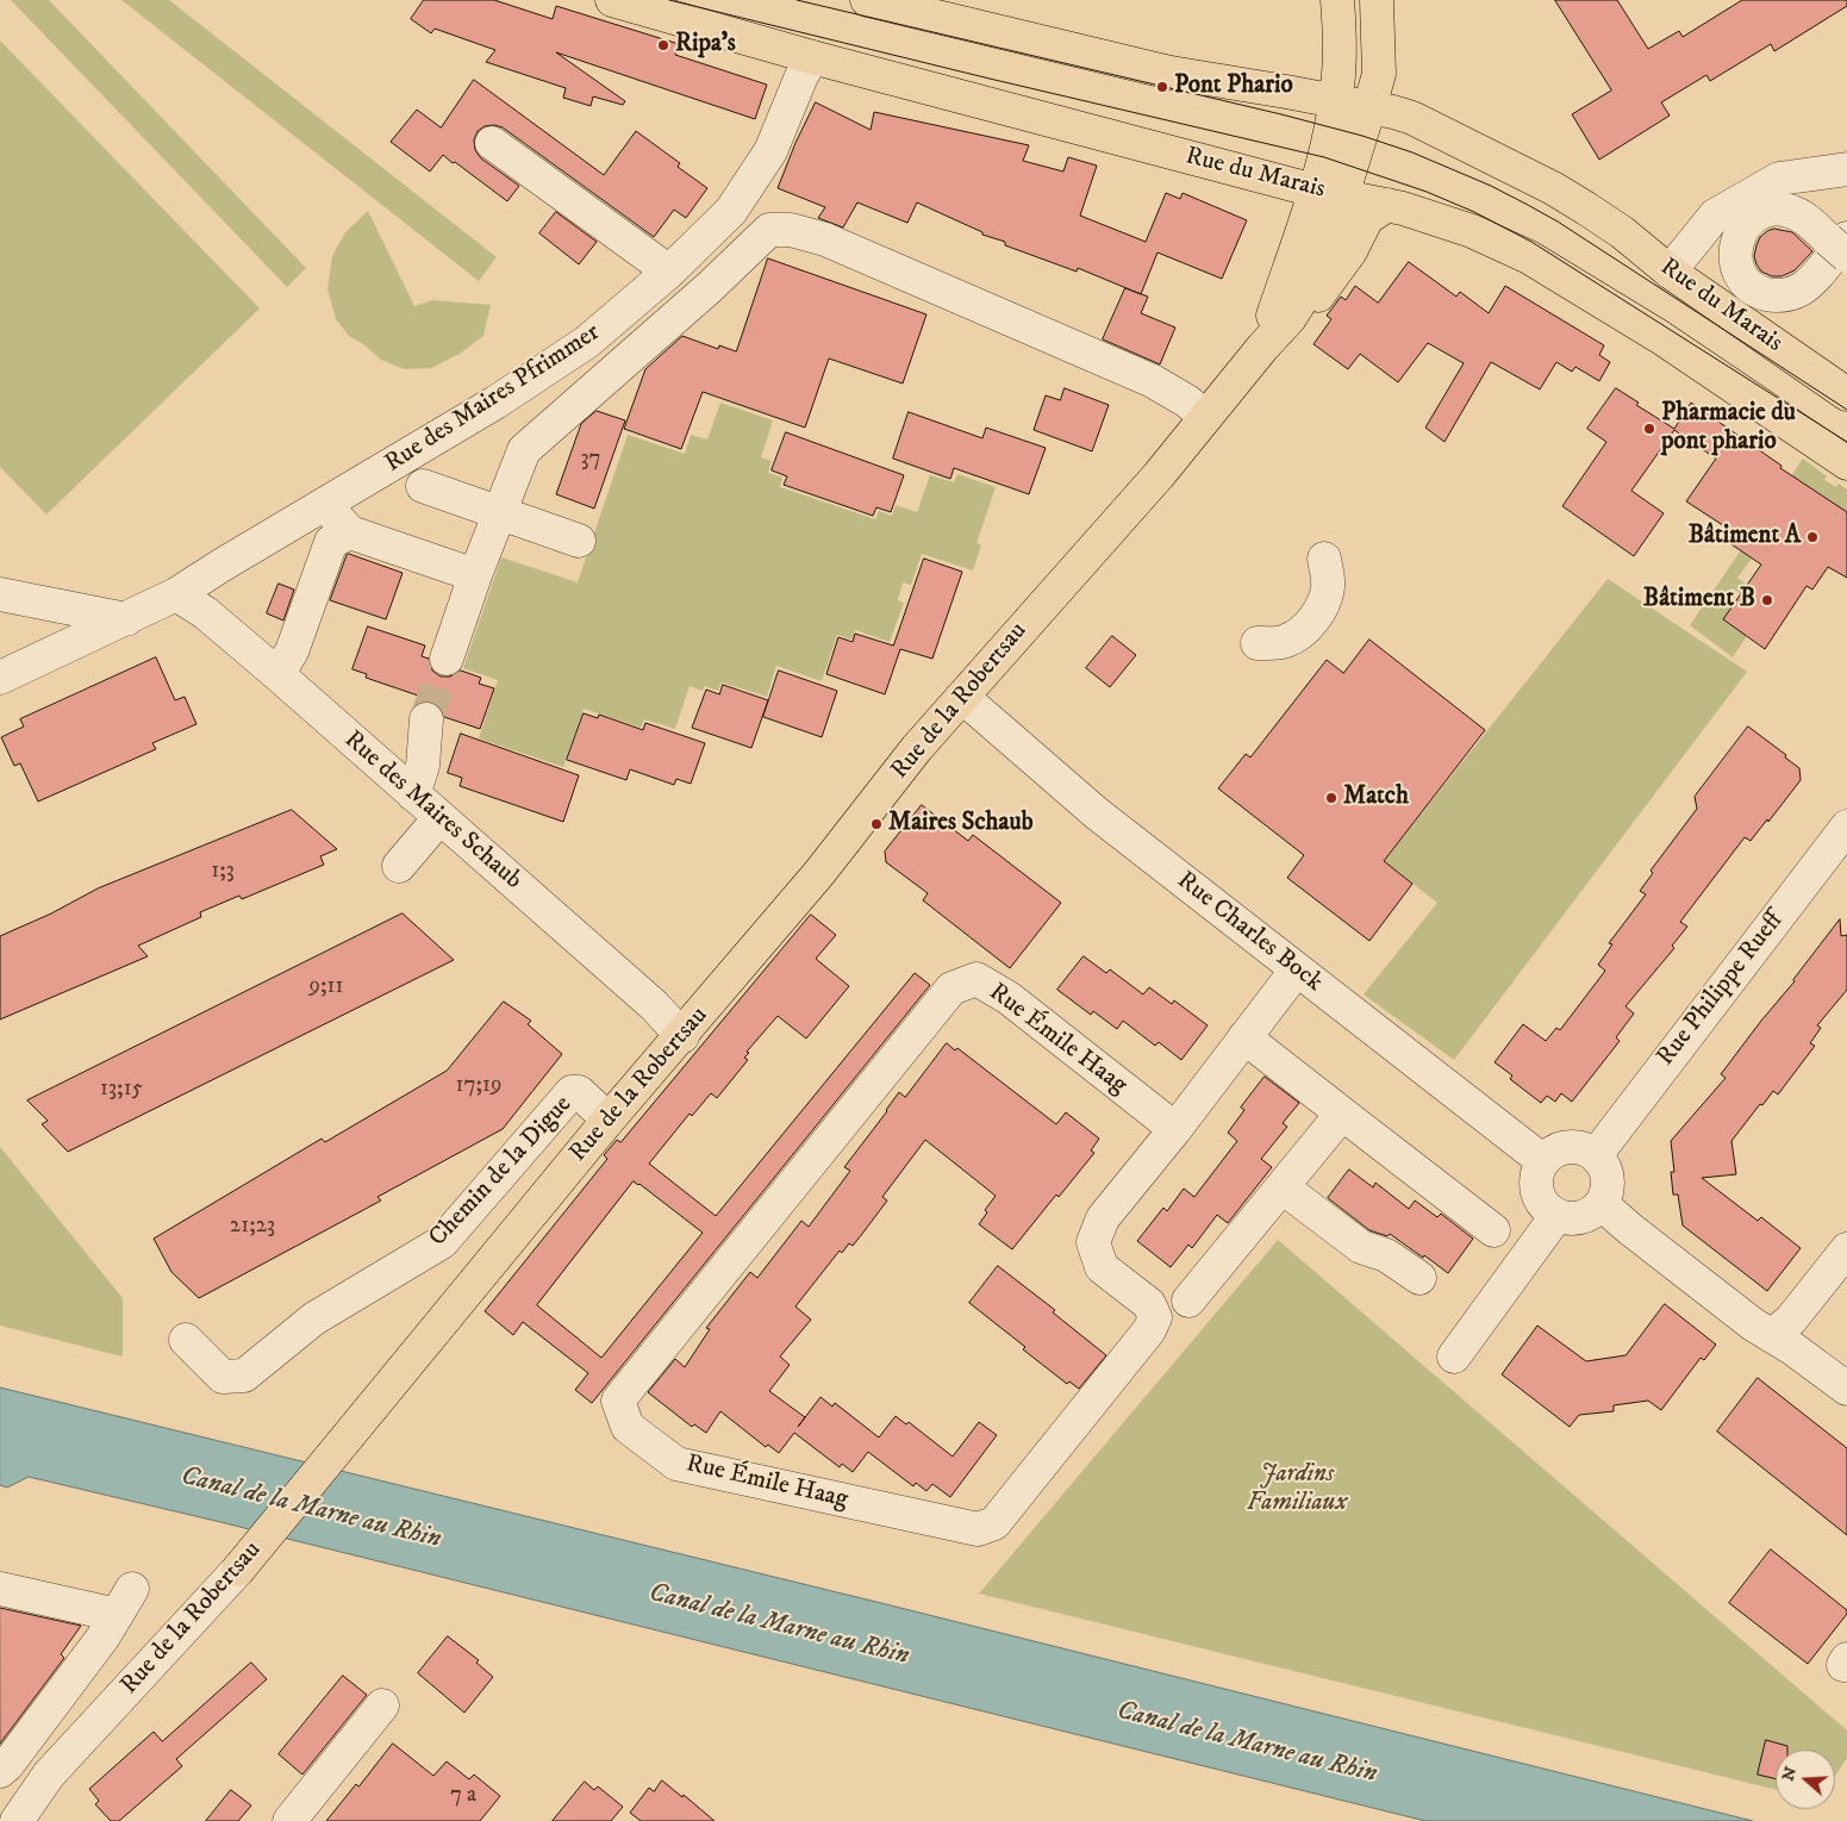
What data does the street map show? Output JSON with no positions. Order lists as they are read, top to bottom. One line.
{"streets":{"main road":["Rue du Marais","Rue de la Robertsau"],"street":["Rue des Maires Pfrimmer","Rue des Maires Schaub","Rue Charles Bock","Rue Philippe Rueff","Rue Émile Haag","Chemin de la Digue"]},"crossings":[["Rue du Marais","Rue des Maires Pfrimmer"],["Rue du Marais","Rue de la Robertsau"],["Rue des Maires Pfrimmer","Rue des Maires Schaub"],["Rue de la Robertsau","Rue des Maires Schaub"],["Rue de la Robertsau","Rue Charles Bock"],["Rue de la Robertsau","Chemin de la Digue"],["Rue Charles Bock","Rue Philippe Rueff"],["Rue Charles Bock","Rue Émile Haag"]],"water":["Canal de la Marne au Rhin"],"parks":["Jardins Familiaux"],"places":["Ripa's","Pont Phario","Pharmacie du pont phario","Bâtiment A","Bâtiment B","Match","Maires Schaub"],"house_numbers":["37","1;3","9;11","17;19","13;15","21;23","7 a"],"north":"left"}
